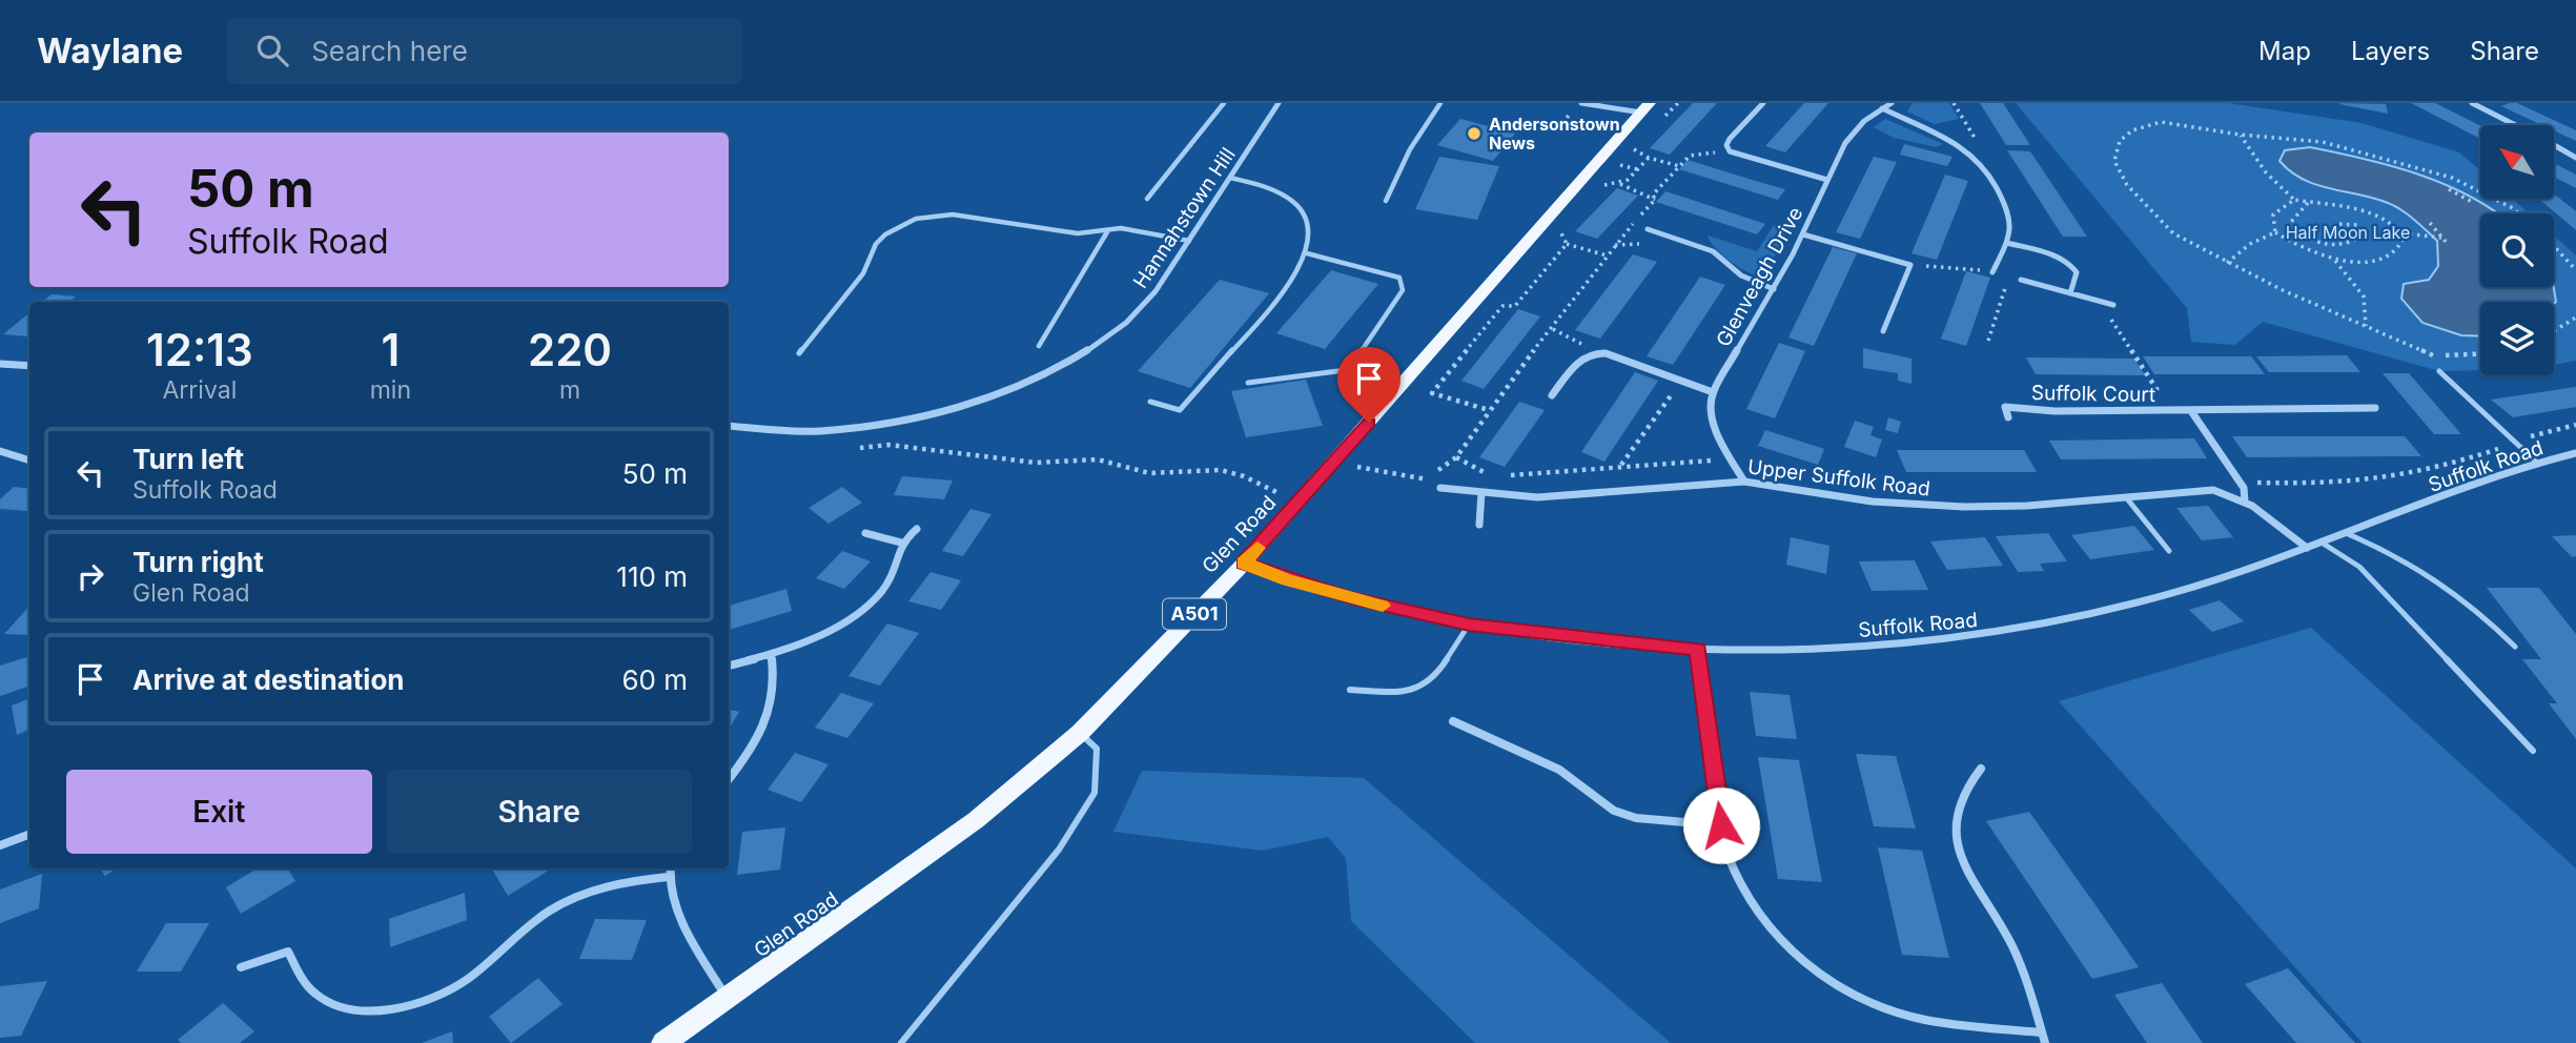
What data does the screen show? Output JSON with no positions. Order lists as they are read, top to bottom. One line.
{"streets":{"main road":["Glen Road","A501"],"street":["Hannahstown Hill","Glenveagh Drive","Suffolk Court","Suffolk Road","Upper Suffolk Road"]},"crossings":[["Suffolk Road","Upper Suffolk Road"],["Suffolk Road","Glen Road"]],"parks":["Half Moon Lake"],"places":["Andersonstown News"],"north":"top left","page":{"header":"Waylane","search":"Search here","nav":["Map","Layers","Share"],"turn":["50 m","Suffolk Road"],"eta":["12:13","Arrival","1","min","220","m"],"list":[{"name":"Turn left","note":"Suffolk Road","value":"50 m"},{"name":"Turn right","note":"Glen Road","value":"110 m"},{"name":"Arrive at destination","value":"60 m"}],"buttons":["Exit","Share"]}}
